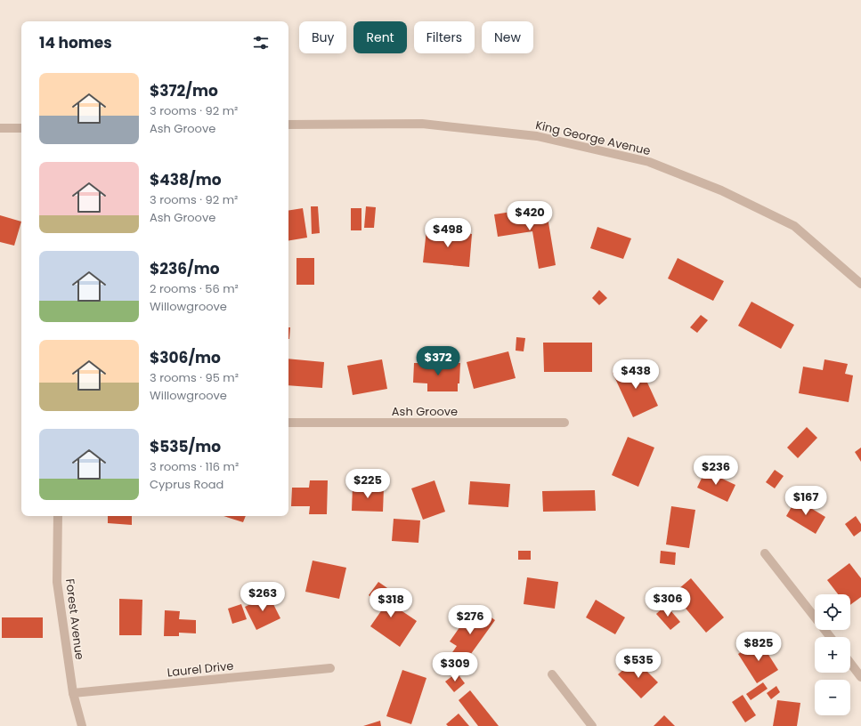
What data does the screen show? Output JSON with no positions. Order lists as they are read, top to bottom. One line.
{"streets":{"street":["King George Avenue","Ash Groove","Forest Avenue","Laurel Drive"]},"crossings":[["Forest Avenue","Laurel Drive"]],"page":{"chip":["Buy","Rent","Filters","New"],"heading":"14 homes","list":[{"name":"$372/mo","note":"3 rooms · 92 m² · Ash Groove"},{"name":"$438/mo","note":"3 rooms · 92 m² · Ash Groove"},{"name":"$236/mo","note":"2 rooms · 56 m² · Willowgroove"},{"name":"$306/mo","note":"3 rooms · 95 m² · Willowgroove"},{"name":"$535/mo","note":"3 rooms · 116 m² · Cyprus Road"}],"price":["$420","$498","$372","$438","$236","$225","$167","$263","$306","$318","$276","$825","$535","$309"],"map_buttons":["+","−"]}}
